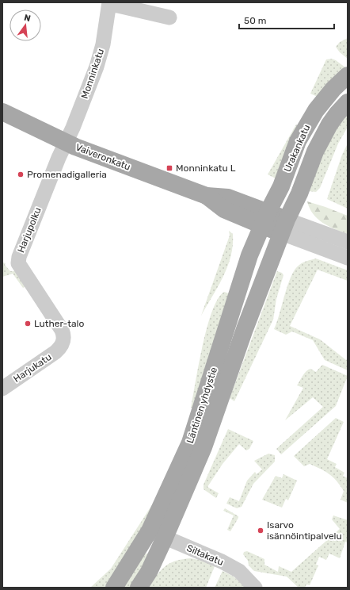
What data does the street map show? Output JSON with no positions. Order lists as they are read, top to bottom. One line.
{"streets":{"main road":["Urakankatu","Vaiveronkatu","Läntinen yhdystie"],"street":["Monninkatu","Harjupolku","Harjukatu","Siltakatu"]},"crossings":[["Monninkatu","Vaiveronkatu"],["Monninkatu","Harjupolku"],["Urakankatu","Vaiveronkatu"],["Urakankatu","Läntinen yhdystie"],["Vaiveronkatu","Harjupolku"],["Vaiveronkatu","Läntinen yhdystie"],["Harjupolku","Harjukatu"],["Läntinen yhdystie","Siltakatu"]],"places":{"transit":["Monninkatu L"],"other":["Promenadigalleria","Luther-talo","Isarvo isännöintipalvelu"]},"scale_bar":"50 m","north":"top"}
